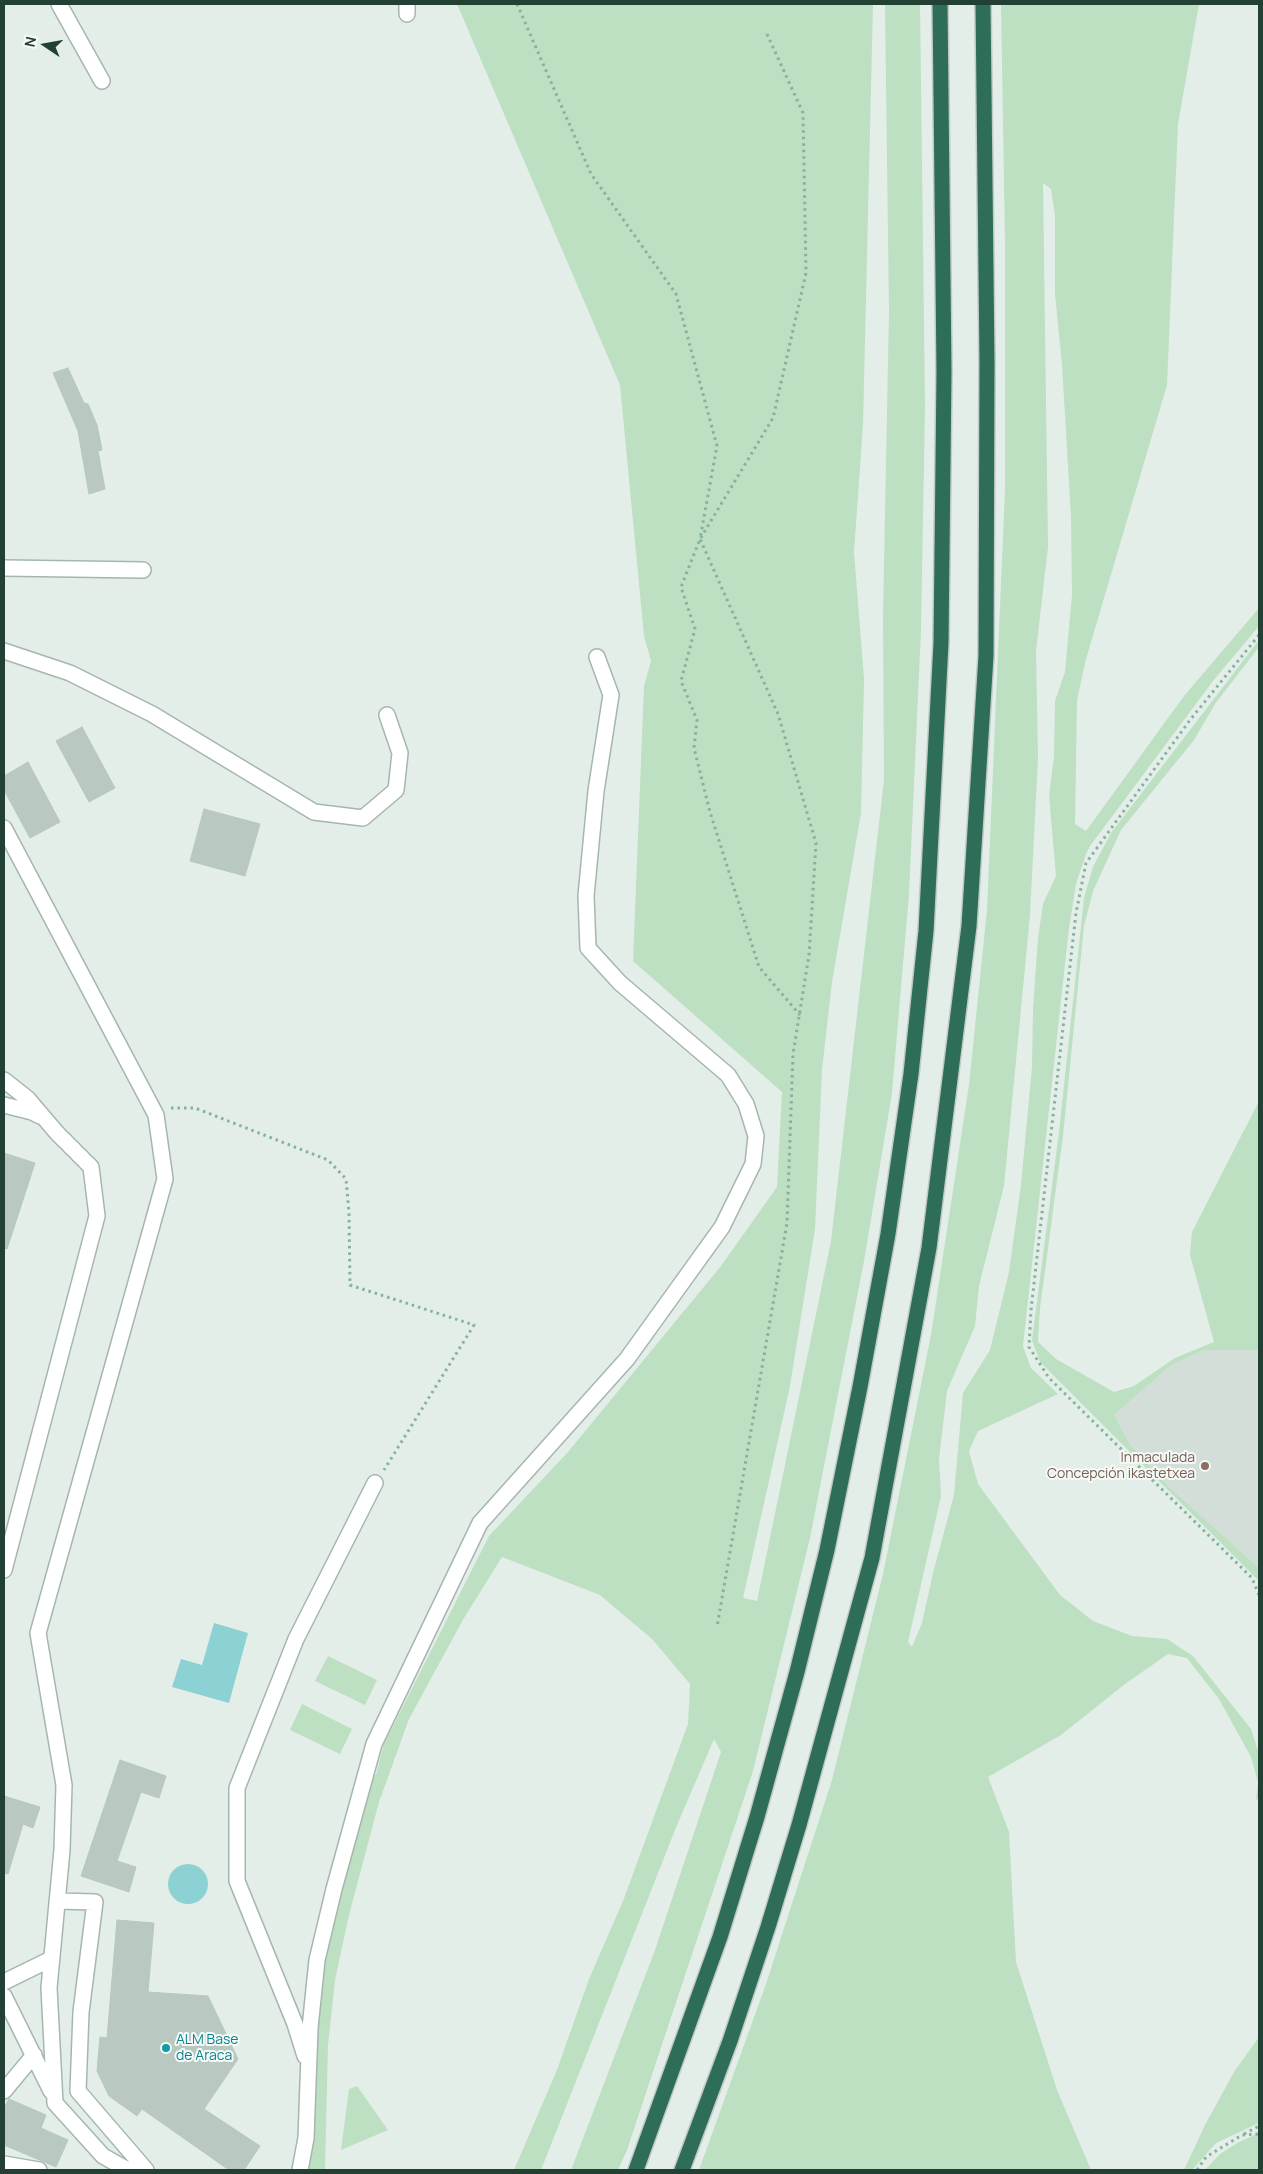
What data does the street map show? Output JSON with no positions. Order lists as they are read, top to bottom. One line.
{"places":["Inmaculada Concepción ikastetxea","ALM Base de Araca"],"north":"left"}
